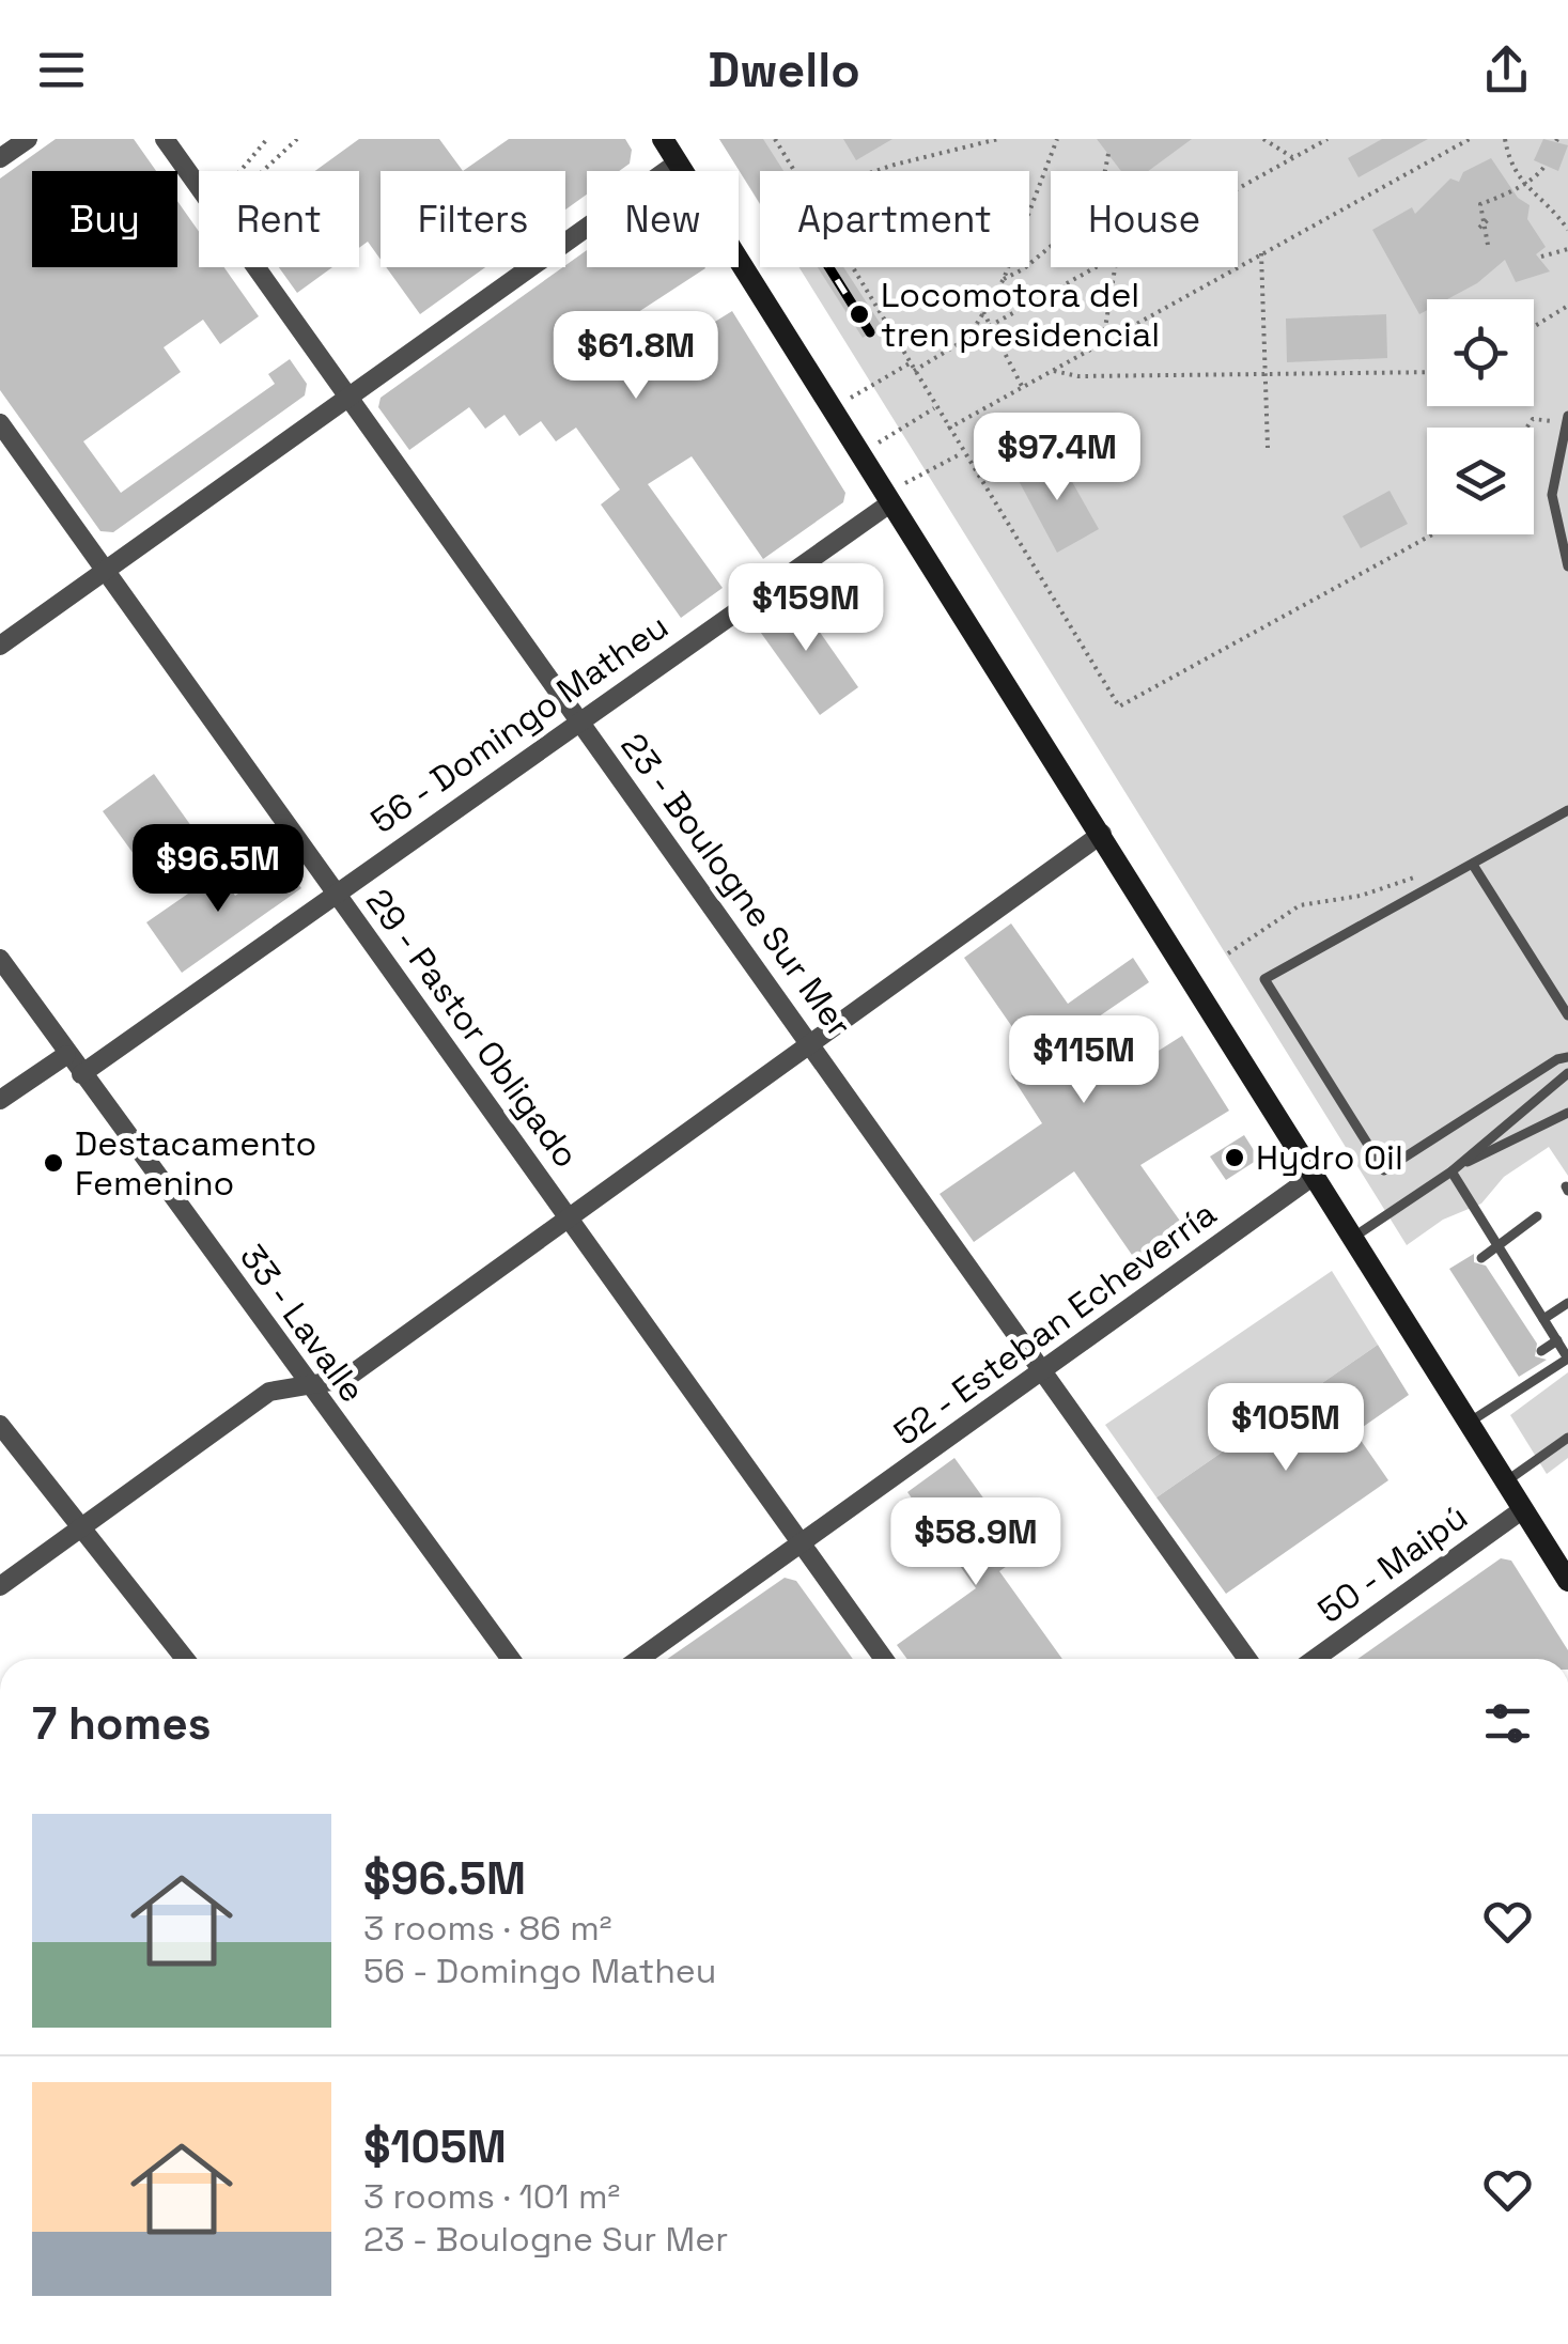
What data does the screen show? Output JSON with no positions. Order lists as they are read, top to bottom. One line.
{"streets":{"street":["56 - Domingo Matheu","23 - Boulogne Sur Mer","29 - Pastor Obligado","33 - Lavalle","52 - Esteban Echeverría","50 - Maipú"]},"crossings":[["56 - Domingo Matheu","23 - Boulogne Sur Mer"],["56 - Domingo Matheu","29 - Pastor Obligado"],["56 - Domingo Matheu","33 - Lavalle"],["23 - Boulogne Sur Mer","52 - Esteban Echeverría"],["29 - Pastor Obligado","52 - Esteban Echeverría"]],"places":["Locomotora del tren presidencial","Hydro Oil","Destacamento Femenino"],"page":{"header":"Dwello","chip":["Buy","Rent","Filters","New","Apartment","House"],"price":["$61.8M","$97.4M","$159M","$96.5M","$115M","$105M","$58.9M"],"heading":"7 homes","list":[{"name":"$96.5M","note":"3 rooms · 86 m² · 56 - Domingo Matheu"},{"name":"$105M","note":"3 rooms · 101 m² · 23 - Boulogne Sur Mer"}]}}
